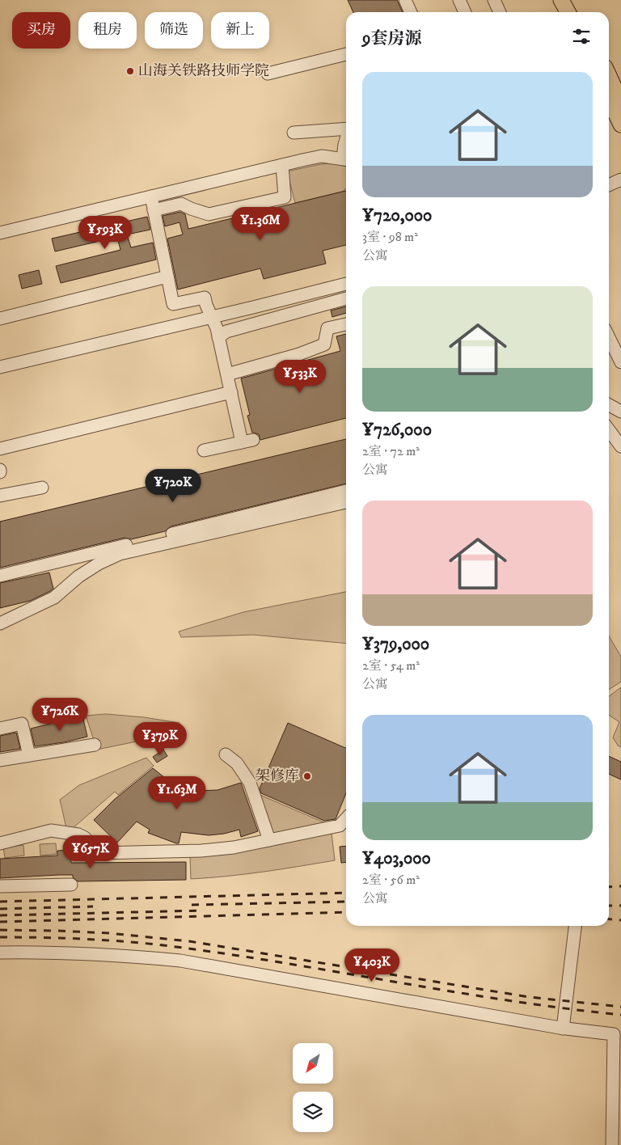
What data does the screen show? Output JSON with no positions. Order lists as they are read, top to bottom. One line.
{"places":["山海关铁路技师学院","架修库"],"north":"bottom left","page":{"chip":["买房","租房","筛选","新上"],"heading":"9套房源","list":[{"name":"¥720,000","note":"3室 · 98 m² · 公寓"},{"name":"¥726,000","note":"2室 · 72 m² · 公寓"},{"name":"¥379,000","note":"2室 · 54 m² · 公寓"},{"name":"¥403,000","note":"2室 · 56 m² · 公寓"}],"price":["¥1.36M","¥593K","¥533K","¥720K","¥726K","¥379K","¥1.63M","¥657K","¥403K"]}}
